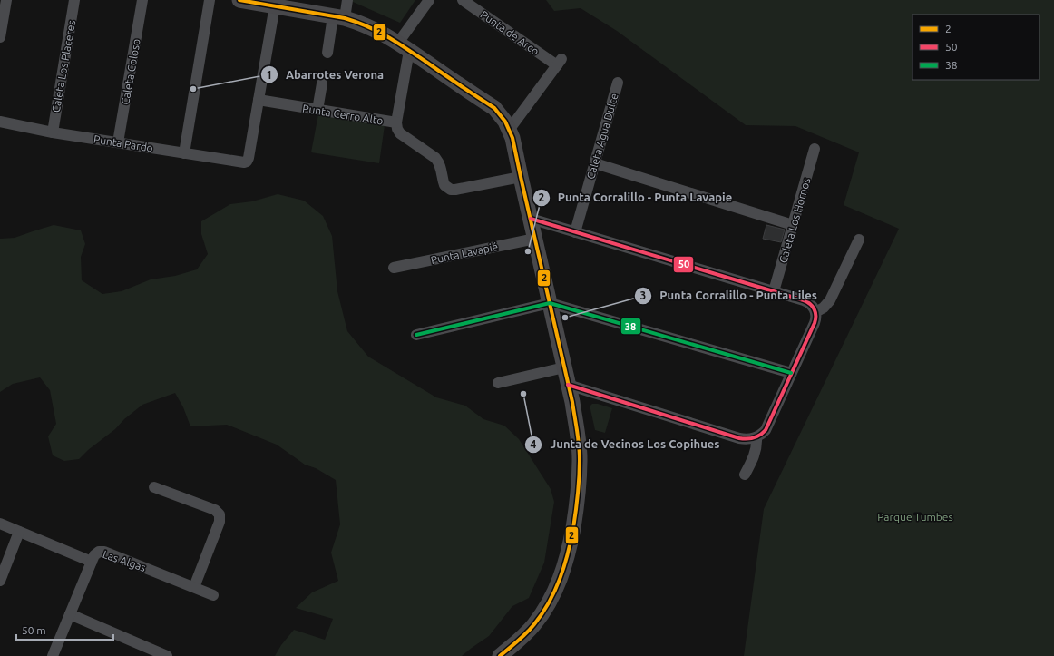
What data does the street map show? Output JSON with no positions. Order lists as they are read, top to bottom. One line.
{"streets":{"street":["Punta de Arco","Caleta Los Placeres","Caleta Coloso","Punta Cerro Alto","Caleta Agua Dulce","Punta Pardo","Caleta Los Hornos","Punta Lavapié","Las Algas"]},"crossings":[["Caleta Los Placeres","Punta Pardo"],["Caleta Coloso","Punta Pardo"],["Punta Cerro Alto","Punta Pardo"]],"parks":["Parque Tumbes"],"places":["Abarrotes Verona","Punta Corralillo - Punta Lavapie","Punta Corralillo - Punta Liles","Junta de Vecinos Los Copihues"],"lines":["transit line 2","transit line 50","transit line 38"],"legend":["2","50","38"],"scale_bar":"50 m"}
